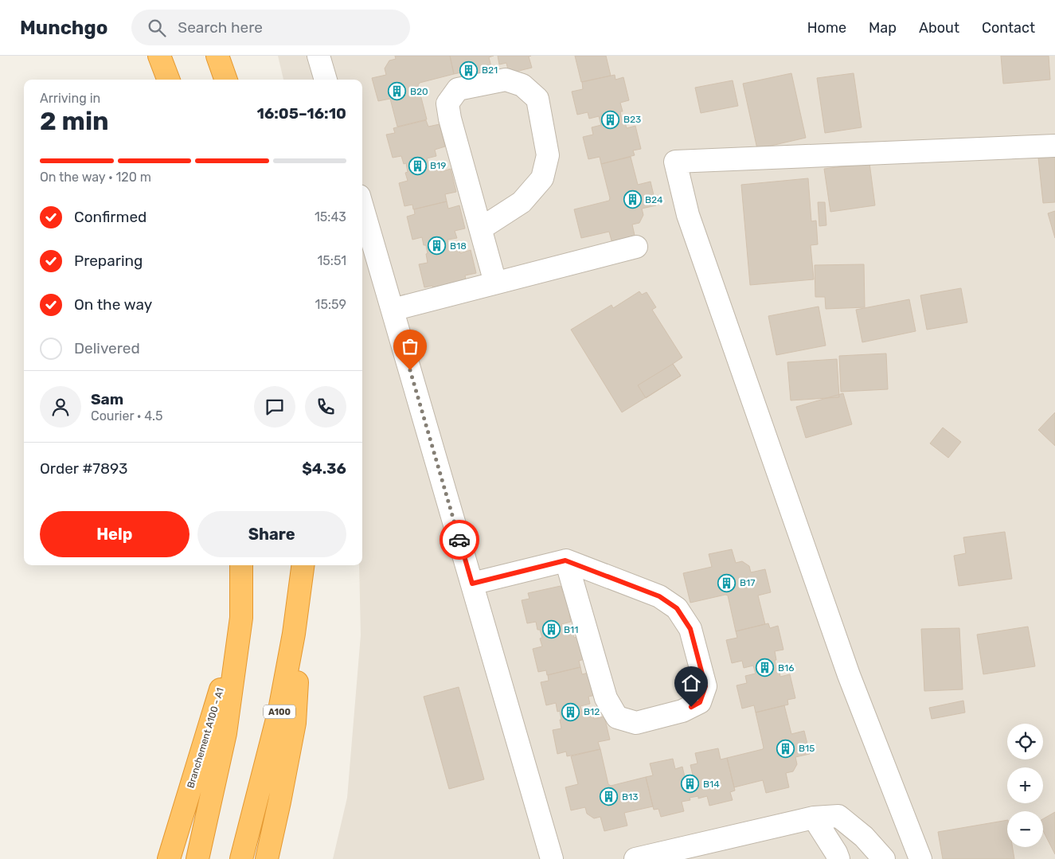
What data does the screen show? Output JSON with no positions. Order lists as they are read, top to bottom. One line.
{"streets":{"highway":["A100","Branchement A100 - A1"]},"places":{"building":["B21","B20","B23","B19","B24","B18","B17","B11","B16","B12","B15","B14","B13"]},"page":{"header":"Munchgo","search":"Search here","nav":["Home","Map","About","Contact"],"heading":["2 min","Arriving in","16:05–16:10"],"panel":["Sam","Courier · 4.5","Order #7893","$4.36"],"bar":"On the way · 120 m","list":[["Confirmed","15:43"],["Preparing","15:51"],["On the way","15:59"],"Delivered"],"buttons":["Help","Share"],"map_buttons":["+","−"]}}
